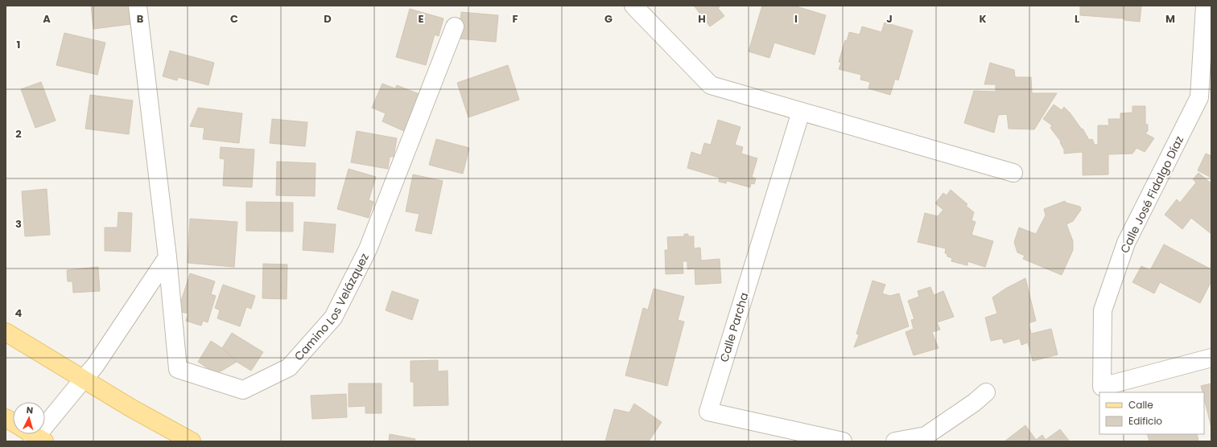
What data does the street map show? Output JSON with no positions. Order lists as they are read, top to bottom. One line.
{"streets":{"street":["Calle José Fidalgo Díaz","Camino Los Velázquez","Calle Parcha"]},"legend":["Calle","Edificio"],"north":"top","grid":{"columns":["A","B","C","D","E","F","G","H","I","J","K","L","M"],"rows":["1","2","3","4"]}}
